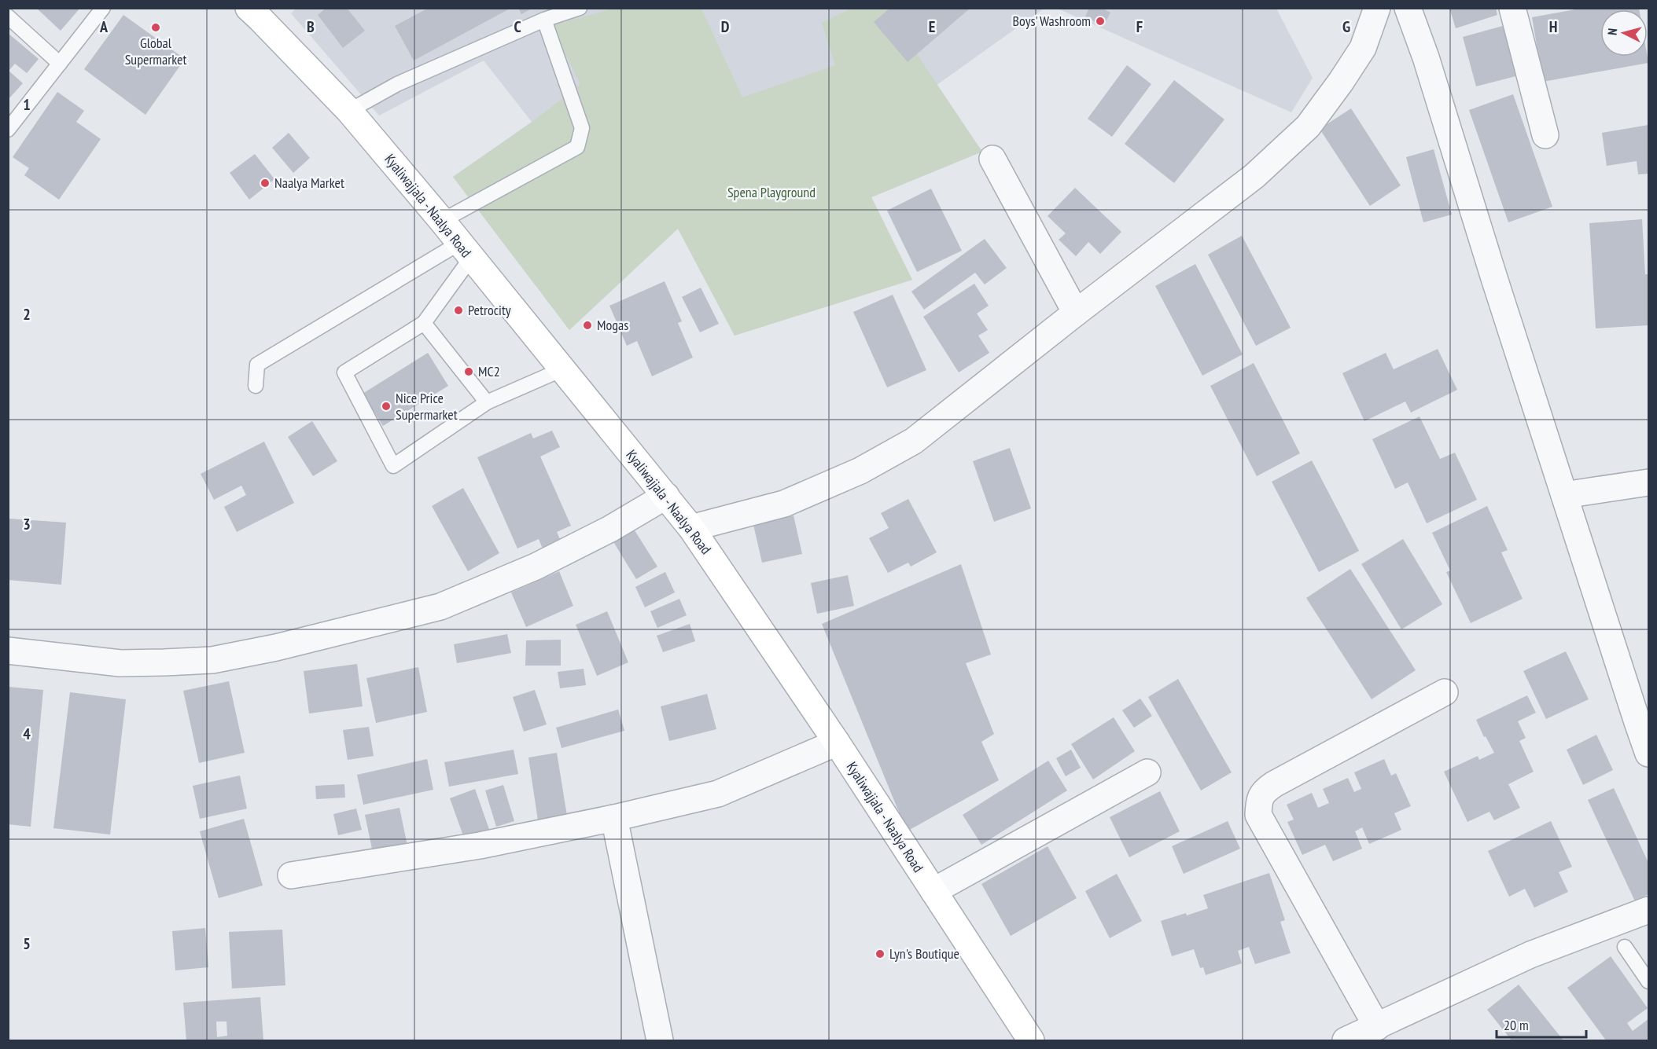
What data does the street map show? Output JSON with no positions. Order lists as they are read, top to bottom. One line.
{"streets":{"main road":["Kyaliwajjala - Naalya Road"]},"parks":["Spena Playground"],"places":["Boys' Washroom","Global Supermarket","Naalya Market","Petrocity","Mogas","MC2","Nice Price Supermarket","Lyn's Boutique"],"scale_bar":"20 m","north":"left","grid":{"columns":["A","B","C","D","E","F","G","H"],"rows":["1","2","3","4","5"]}}
